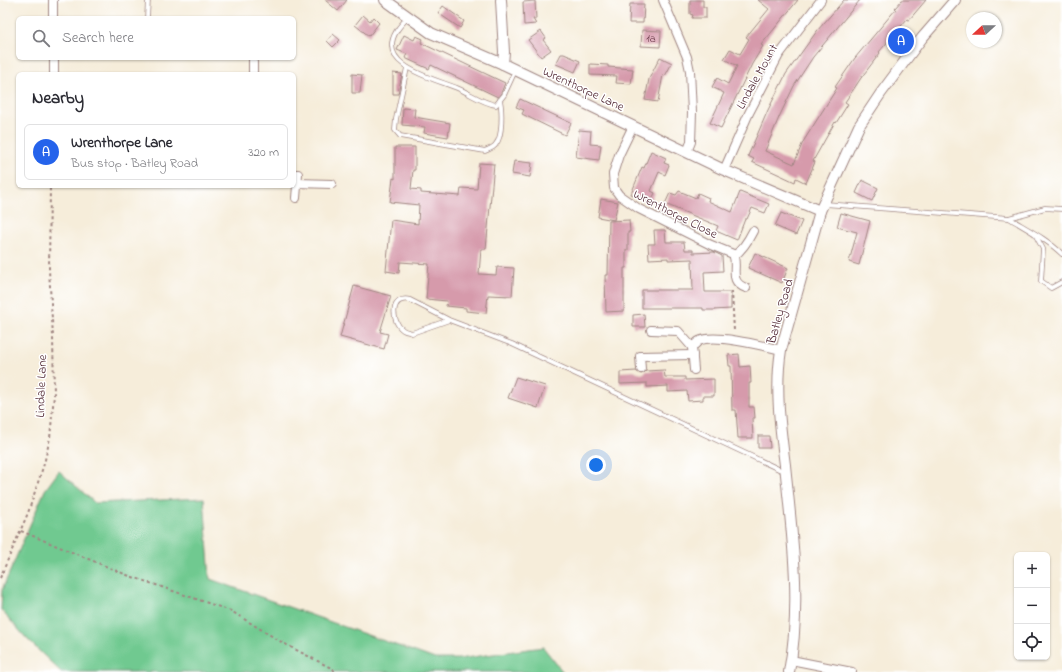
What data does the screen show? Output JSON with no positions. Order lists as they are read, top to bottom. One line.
{"streets":{"street":["Lindale Mount","Wrenthorpe Lane","Wrenthorpe Close","Batley Road"],"path":["Lindale Lane"]},"crossings":[["Lindale Mount","Wrenthorpe Lane"],["Wrenthorpe Lane","Wrenthorpe Close"],["Wrenthorpe Lane","Batley Road"]],"house_numbers":["1a"],"north":"left","page":{"search":"Search here","pins":"A","heading":"Nearby","list":[{"mark":"A","name":"Wrenthorpe Lane","note":"Bus stop · Batley Road","value":"320 m"}],"map_buttons":["+","−"]}}
